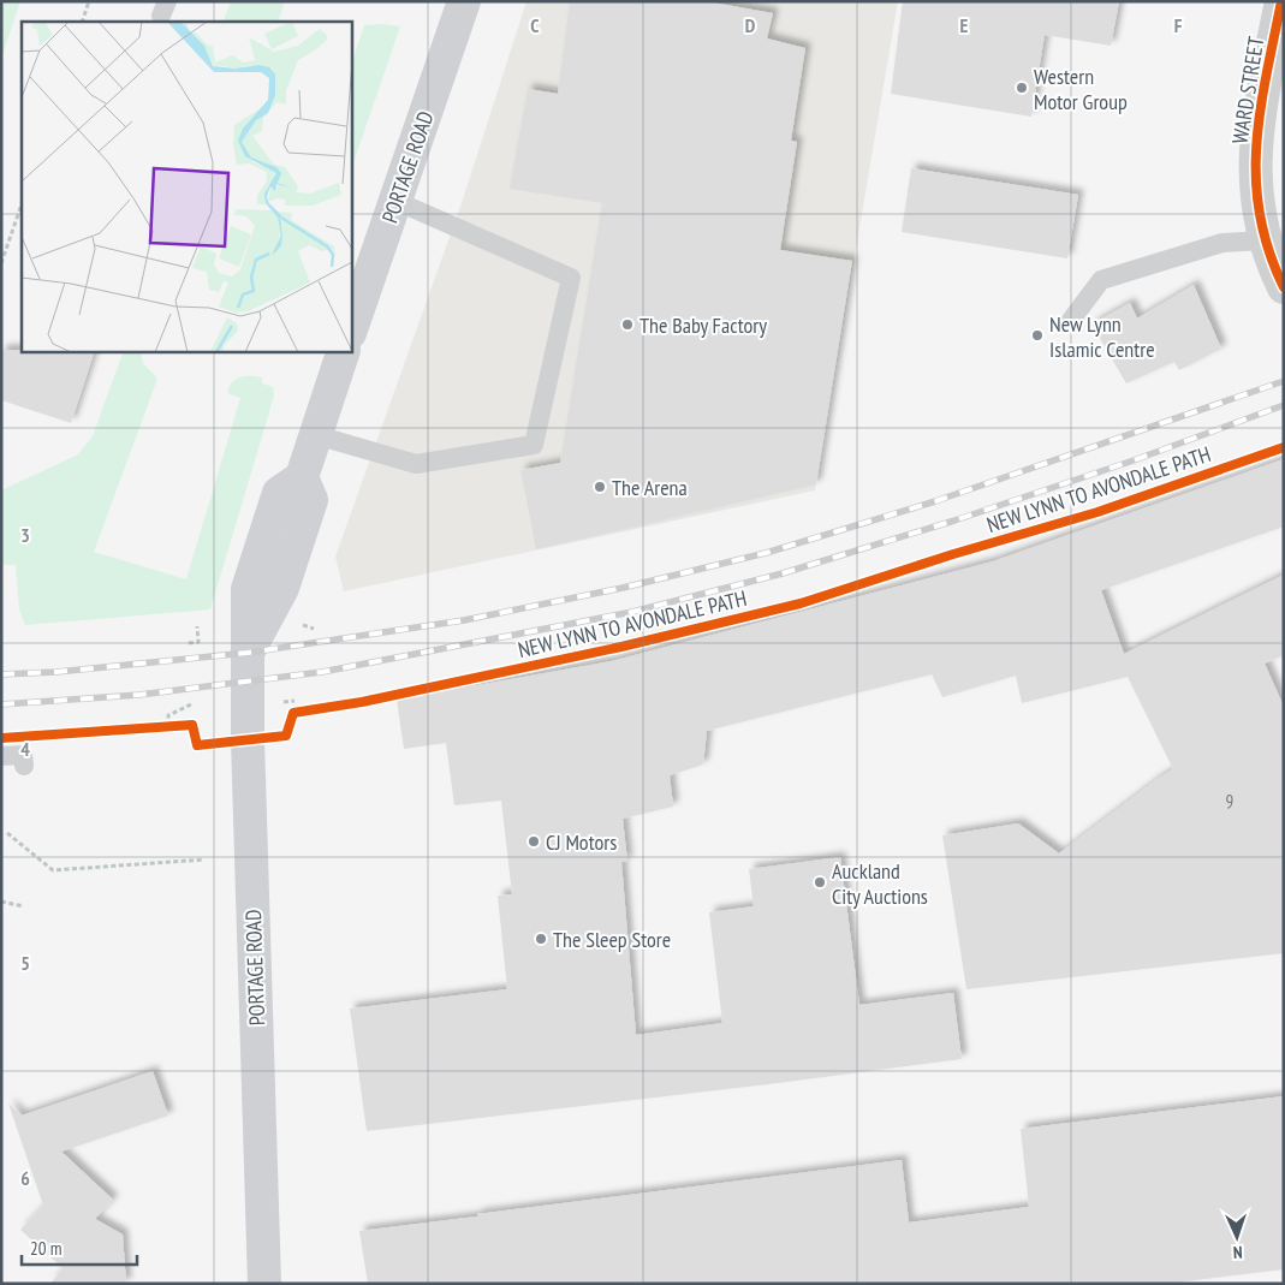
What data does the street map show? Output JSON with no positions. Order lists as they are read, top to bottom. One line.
{"streets":{"main road":["PORTAGE ROAD"],"street":["WARD STREET"],"cycle path":["NEW LYNN TO AVONDALE PATH"]},"places":["Western Motor Group","The Baby Factory","New Lynn Islamic Centre","The Arena","CJ Motors","Auckland City Auctions","The Sleep Store"],"house_numbers":["9"],"scale_bar":"20 m","north":"bottom","grid":{"columns":["C","D","E","F"],"rows":["3","4","5","6"]}}
